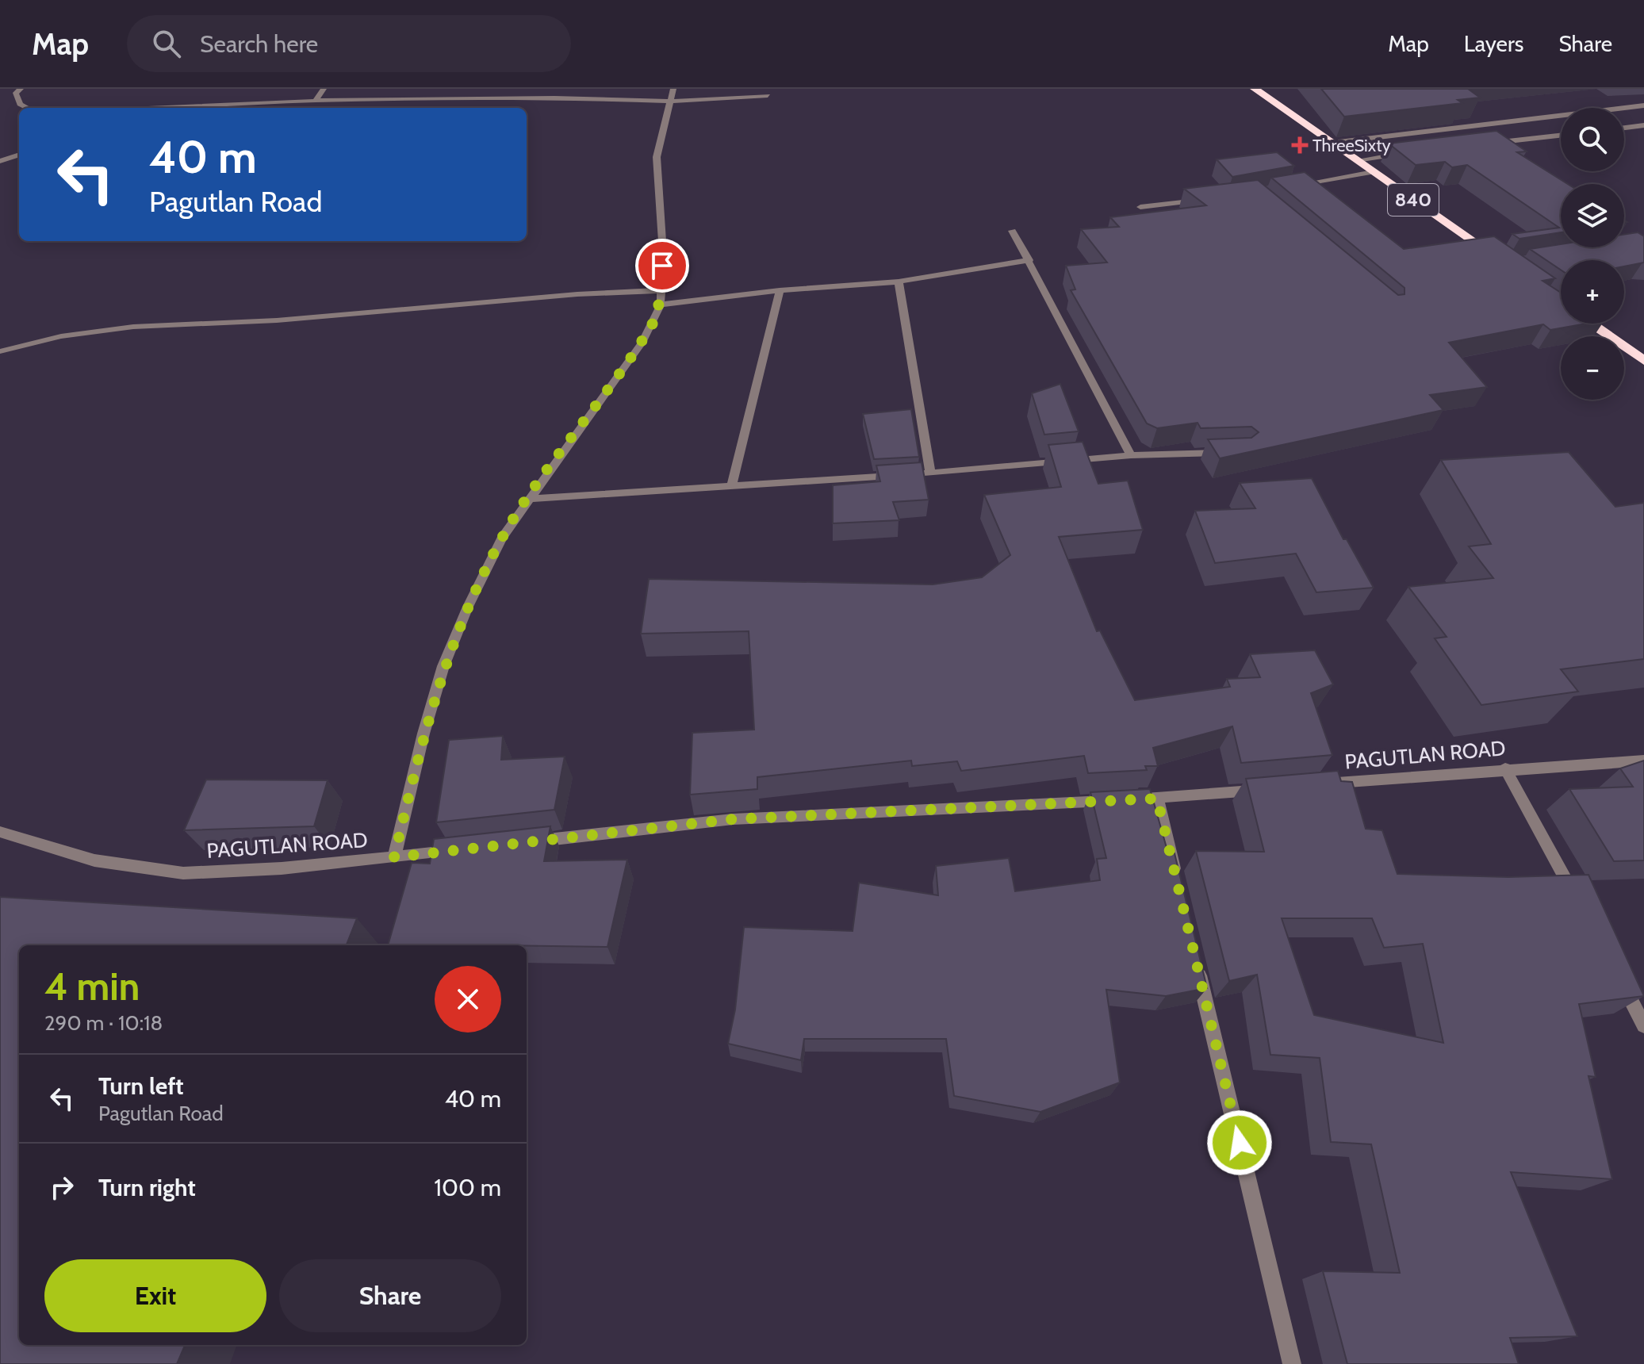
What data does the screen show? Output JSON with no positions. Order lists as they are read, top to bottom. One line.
{"streets":{"highway":["840"],"street":["PAGUTLAN ROAD"]},"places":{"health":["ThreeSixty"]},"page":{"header":"Map","search":"Search here","nav":["Map","Layers","Share"],"map_buttons":["+","−"],"turn":["40 m","Pagutlan Road"],"heading":["4 min","290 m · 10:18"],"list":[{"name":"Turn left","note":"Pagutlan Road","value":"40 m"},{"name":"Turn right","value":"100 m"}],"buttons":["Exit","Share"]}}
